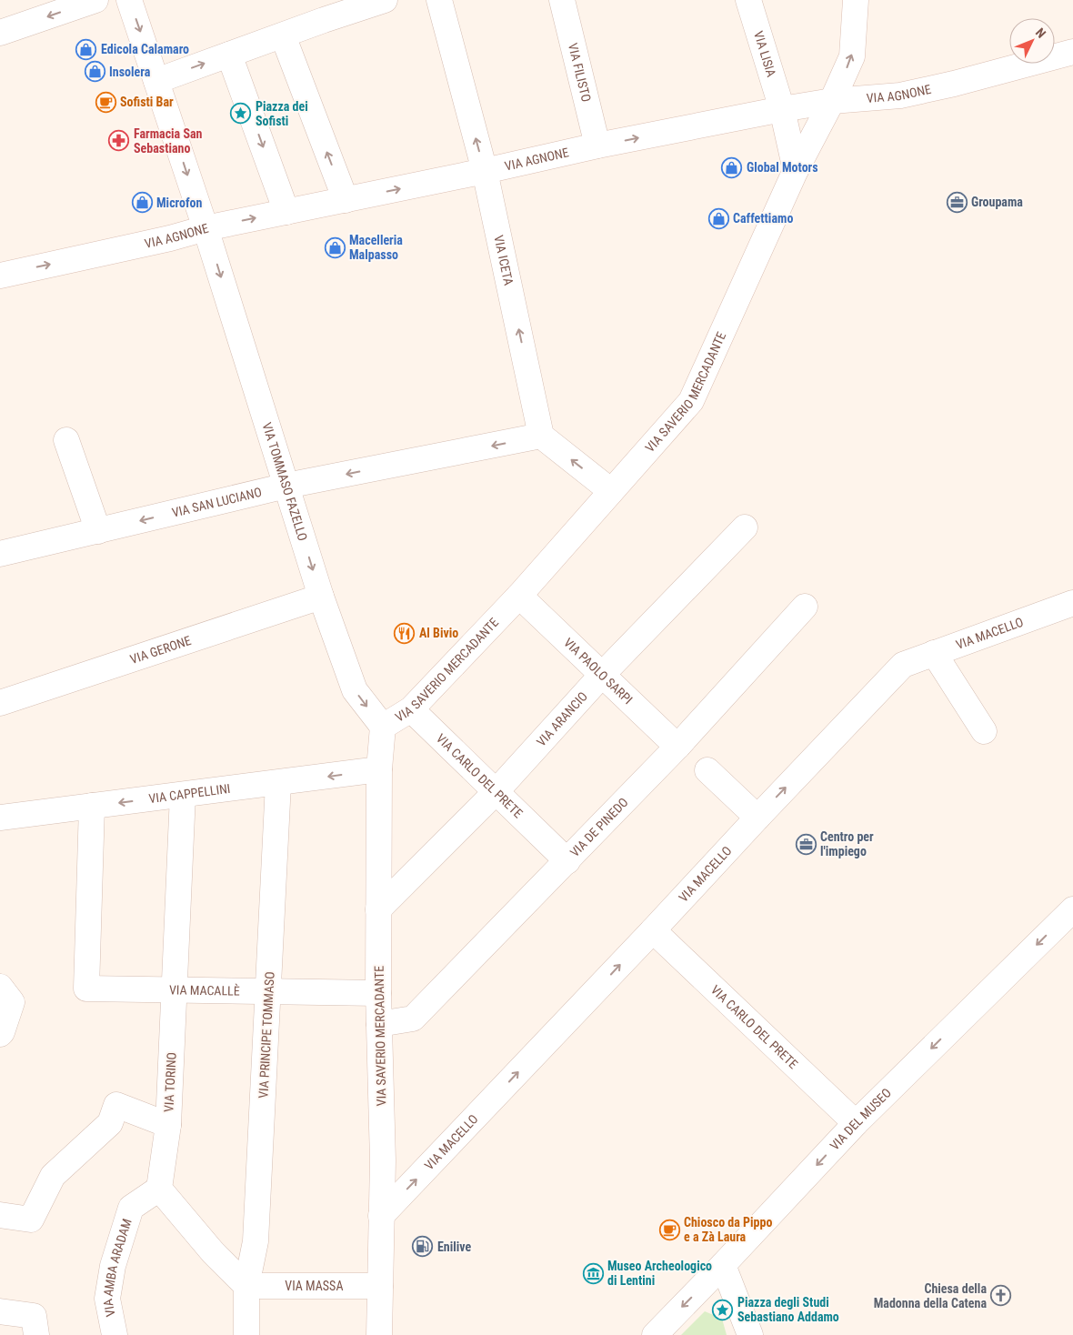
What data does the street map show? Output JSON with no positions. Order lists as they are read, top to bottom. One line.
{"streets":{"street":["VIA LISIA","VIA FILISTO","VIA AGNONE","VIA ICETA","VIA SAVERIO MERCADANTE","VIA TOMMASO FAZELLO","VIA SAN LUCIANO","VIA MACELLO","VIA GERONE","VIA PAOLO SARPI","VIA ARANCIO","VIA CARLO DEL PRETE","VIA CAPPELLINI","VIA DE PINEDO","VIA MACALLÈ","VIA PRINCIPE TOMMASO","VIA TORINO","VIA DEL MUSEO","VIA AMBA ARADAM","VIA MASSA"]},"crossings":[["VIA LISIA","VIA AGNONE"],["VIA LISIA","VIA SAVERIO MERCADANTE"],["VIA FILISTO","VIA AGNONE"],["VIA AGNONE","VIA ICETA"],["VIA AGNONE","VIA SAVERIO MERCADANTE"],["VIA AGNONE","VIA TOMMASO FAZELLO"],["VIA ICETA","VIA SAN LUCIANO"],["VIA SAVERIO MERCADANTE","VIA TOMMASO FAZELLO"],["VIA SAVERIO MERCADANTE","VIA MACELLO"],["VIA SAVERIO MERCADANTE","VIA PAOLO SARPI"],["VIA SAVERIO MERCADANTE","VIA ARANCIO"],["VIA SAVERIO MERCADANTE","VIA CARLO DEL PRETE"],["VIA SAVERIO MERCADANTE","VIA CAPPELLINI"],["VIA SAVERIO MERCADANTE","VIA DE PINEDO"],["VIA SAVERIO MERCADANTE","VIA MACALLÈ"],["VIA SAVERIO MERCADANTE","VIA MASSA"],["VIA TOMMASO FAZELLO","VIA SAN LUCIANO"],["VIA TOMMASO FAZELLO","VIA GERONE"],["VIA MACELLO","VIA CARLO DEL PRETE"],["VIA PAOLO SARPI","VIA ARANCIO"],["VIA PAOLO SARPI","VIA DE PINEDO"],["VIA ARANCIO","VIA CARLO DEL PRETE"],["VIA CARLO DEL PRETE","VIA DE PINEDO"],["VIA CARLO DEL PRETE","VIA DEL MUSEO"],["VIA CAPPELLINI","VIA MACALLÈ"],["VIA CAPPELLINI","VIA PRINCIPE TOMMASO"],["VIA CAPPELLINI","VIA TORINO"],["VIA MACALLÈ","VIA PRINCIPE TOMMASO"],["VIA MACALLÈ","VIA TORINO"],["VIA PRINCIPE TOMMASO","VIA MASSA"],["VIA TORINO","VIA AMBA ARADAM"]],"one_way":["VIA AGNONE","VIA SAN LUCIANO","VIA MACELLO","VIA CAPPELLINI","VIA DEL MUSEO"],"places":{"shop":["Edicola Calamaro","Insolera","Global Motors","Microfon","Caffettiamo","Macelleria Malpasso"],"cafe":["Sofisti Bar","Chiosco da Pippo e a Zà Laura"],"place":["Piazza dei Sofisti","Piazza degli Studi Sebastiano Addamo"],"pharmacy":["Farmacia San Sebastiano"],"office":["Groupama","Centro per l'impiego"],"restaurant":["Al Bivio"],"fuel station":["Enilive"],"museum":["Museo Archeologico di Lentini"],"church":["Chiesa della Madonna della Catena"]},"north":"top right"}
